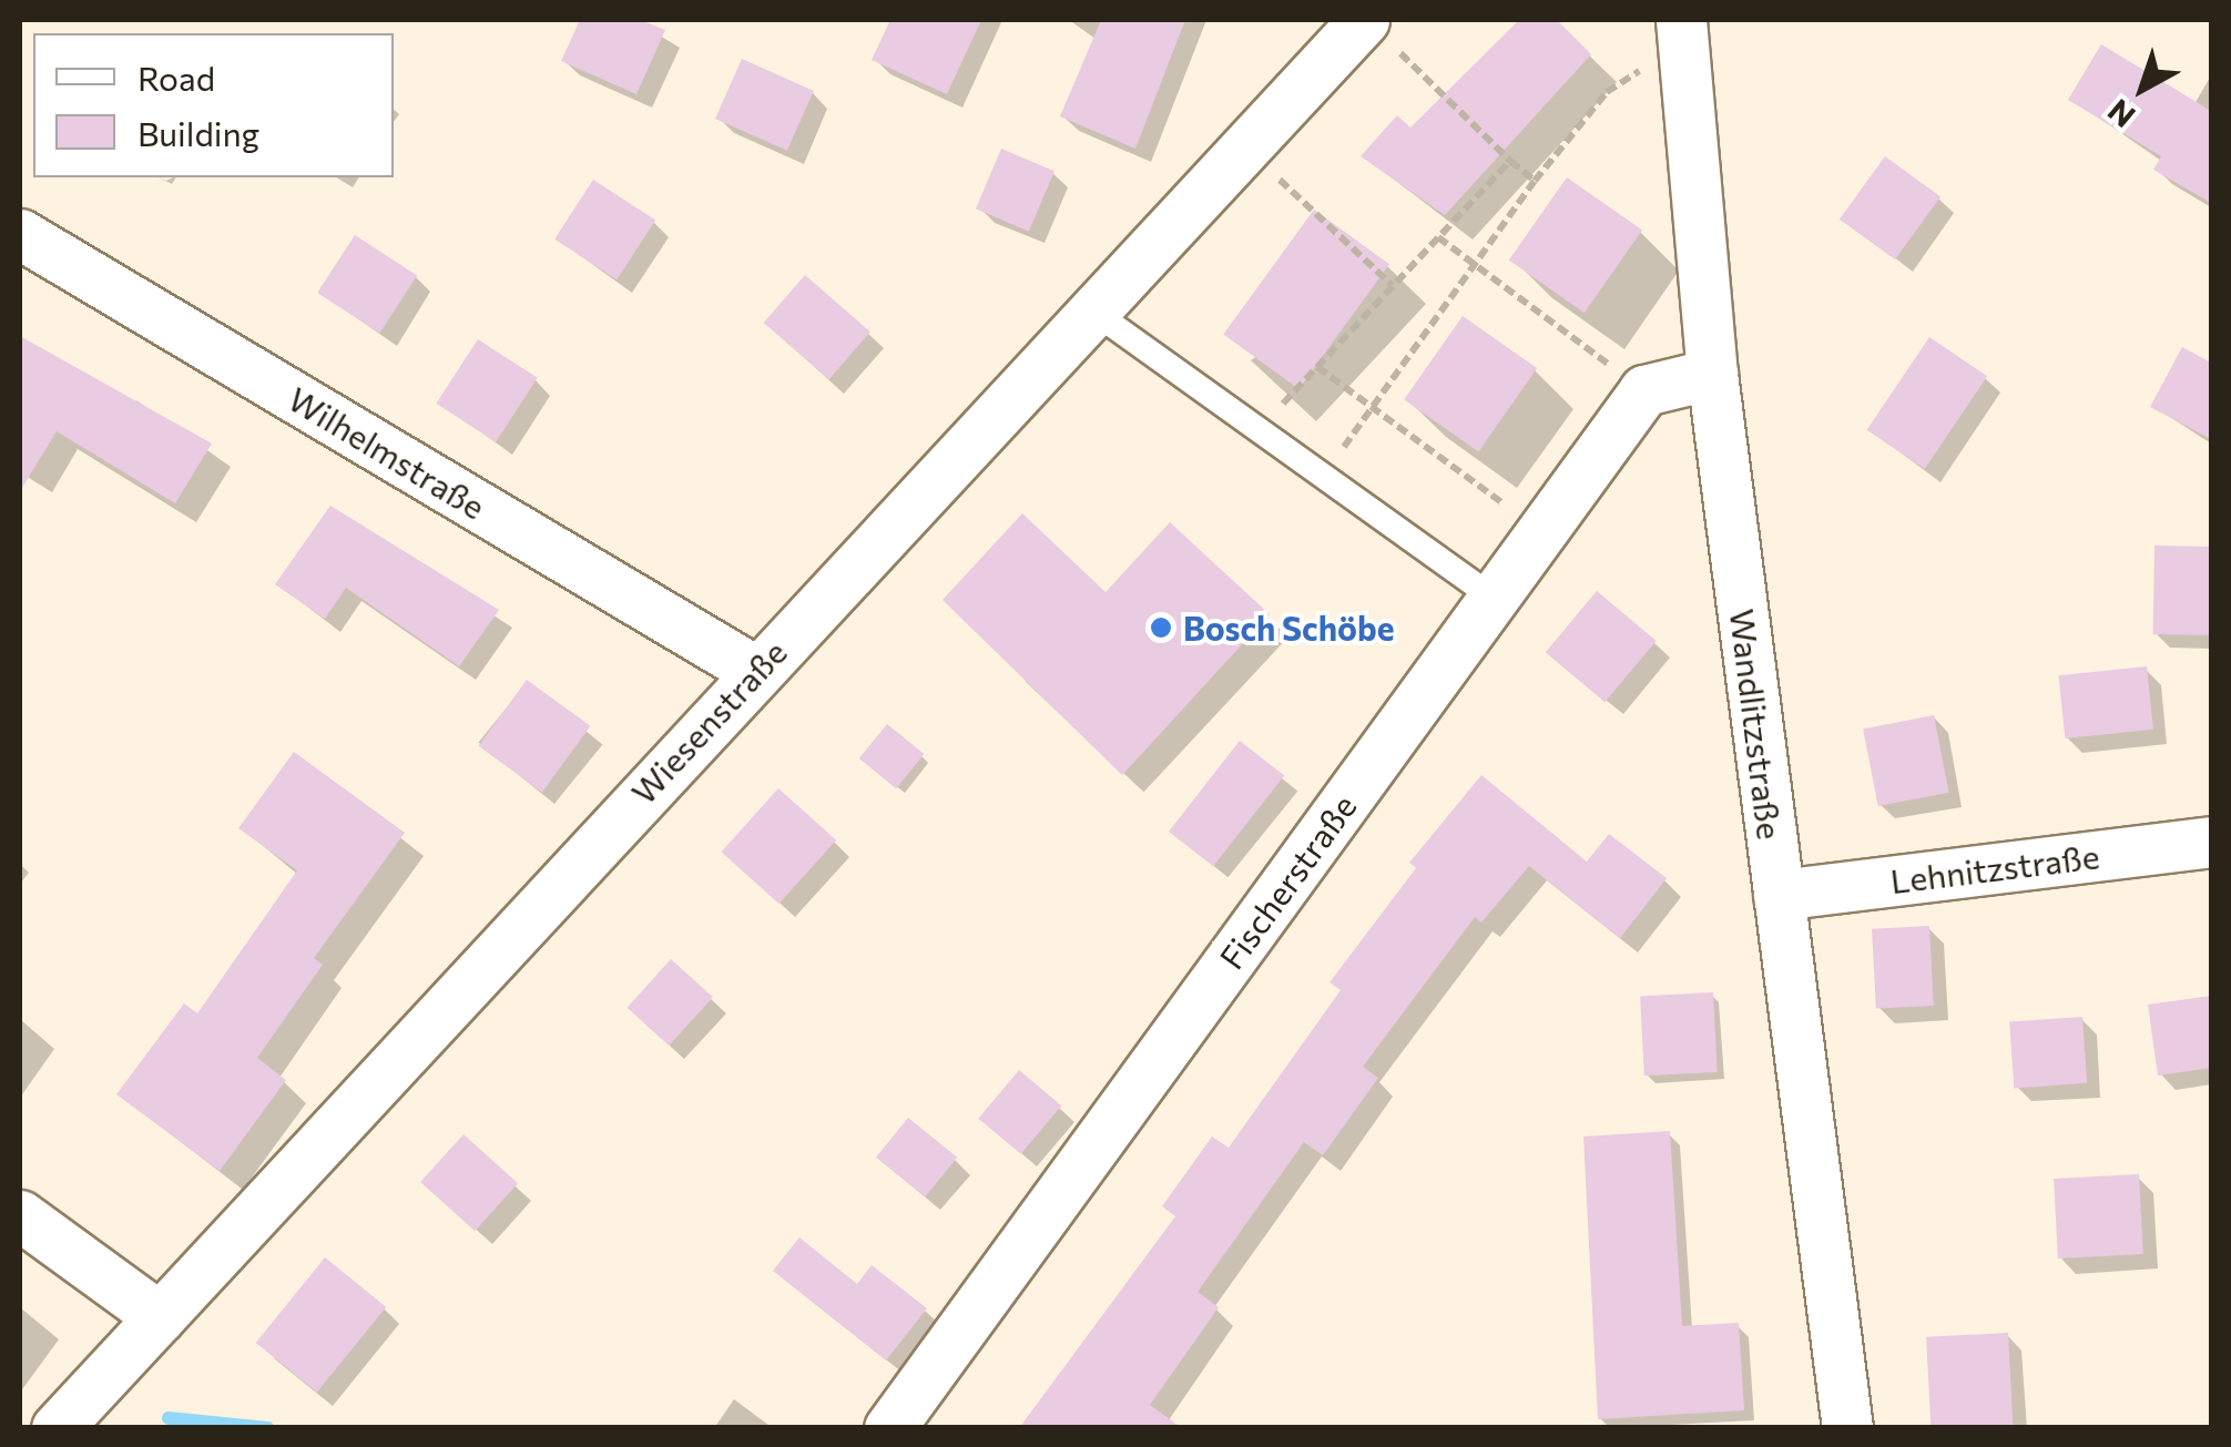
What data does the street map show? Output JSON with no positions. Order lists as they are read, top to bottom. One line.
{"streets":{"street":["Wilhelmstraße","Wiesenstraße","Wandlitzstraße","Lehnitzstraße","Fischerstraße"]},"crossings":[["Wilhelmstraße","Wiesenstraße"],["Wandlitzstraße","Lehnitzstraße"]],"places":["Bosch Schöbe"],"legend":["Road","Building"],"north":"bottom left"}
